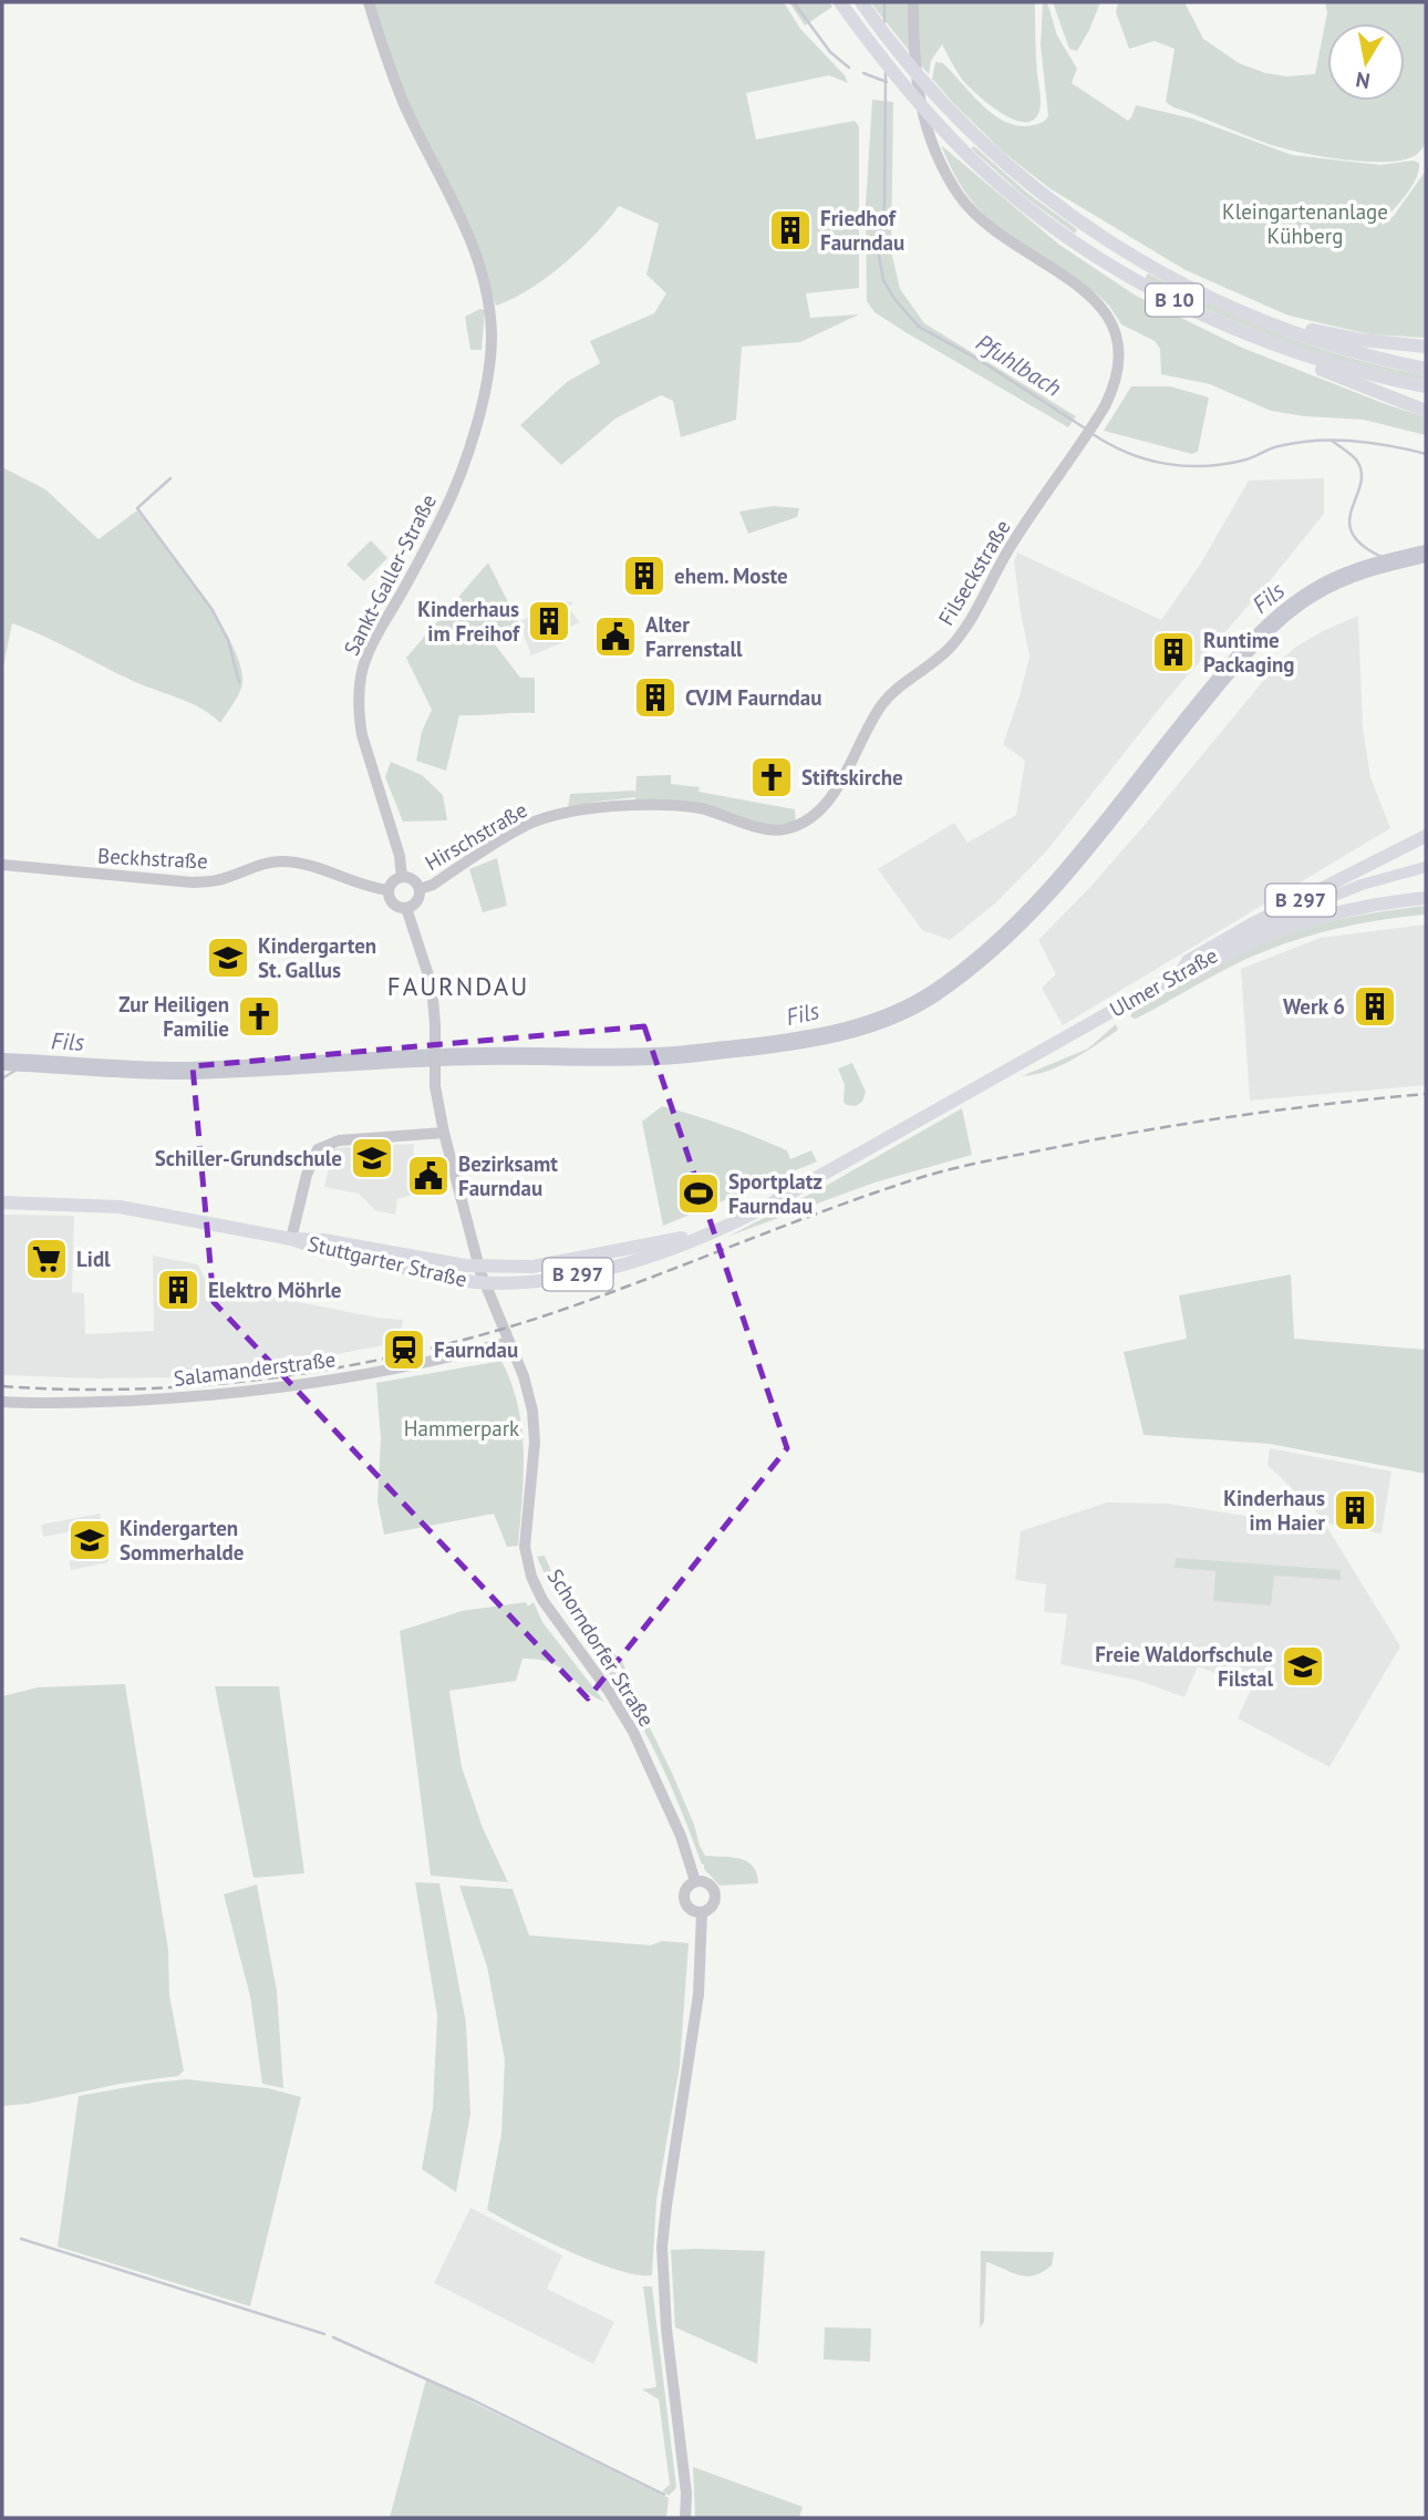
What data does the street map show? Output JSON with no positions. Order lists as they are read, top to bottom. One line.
{"streets":{"main road":["B 10","B 297","Ulmer Straße","Stuttgarter Straße"],"street":["Filseckstraße","Sankt-Galler-Straße","Hirschstraße","Beckhstraße","Salamanderstraße","Schorndorfer Straße"]},"crossings":[["Filseckstraße","Hirschstraße"],["Sankt-Galler-Straße","Hirschstraße"],["Sankt-Galler-Straße","Beckhstraße"],["Sankt-Galler-Straße","Schorndorfer Straße"],["Hirschstraße","Beckhstraße"],["Hirschstraße","Schorndorfer Straße"],["Beckhstraße","Schorndorfer Straße"],["B 297","Ulmer Straße"],["Ulmer Straße","Stuttgarter Straße"],["Salamanderstraße","Schorndorfer Straße"]],"districts":["FAURNDAU"],"water":["Pfuhlbach","Fils"],"parks":["Kleingartenanlage Kühberg","Hammerpark"],"places":{"building":["Friedhof Faurndau","ehem. Moste","Kinderhaus im Freihof","Runtime Packaging","CVJM Faurndau","Werk 6","Elektro Möhrle","Kinderhaus im Haier"],"public building":["Alter Farrenstall","Bezirksamt Faurndau"],"church":["Stiftskirche","Zur Heiligen Familie"],"school or university":["Kindergarten St. Gallus","Schiller-Grundschule","Kindergarten Sommerhalde","Freie Waldorfschule Filstal"],"sports":["Sportplatz Faurndau"],"supermarket":["Lidl"],"station":["Faurndau"]},"north":"bottom"}
